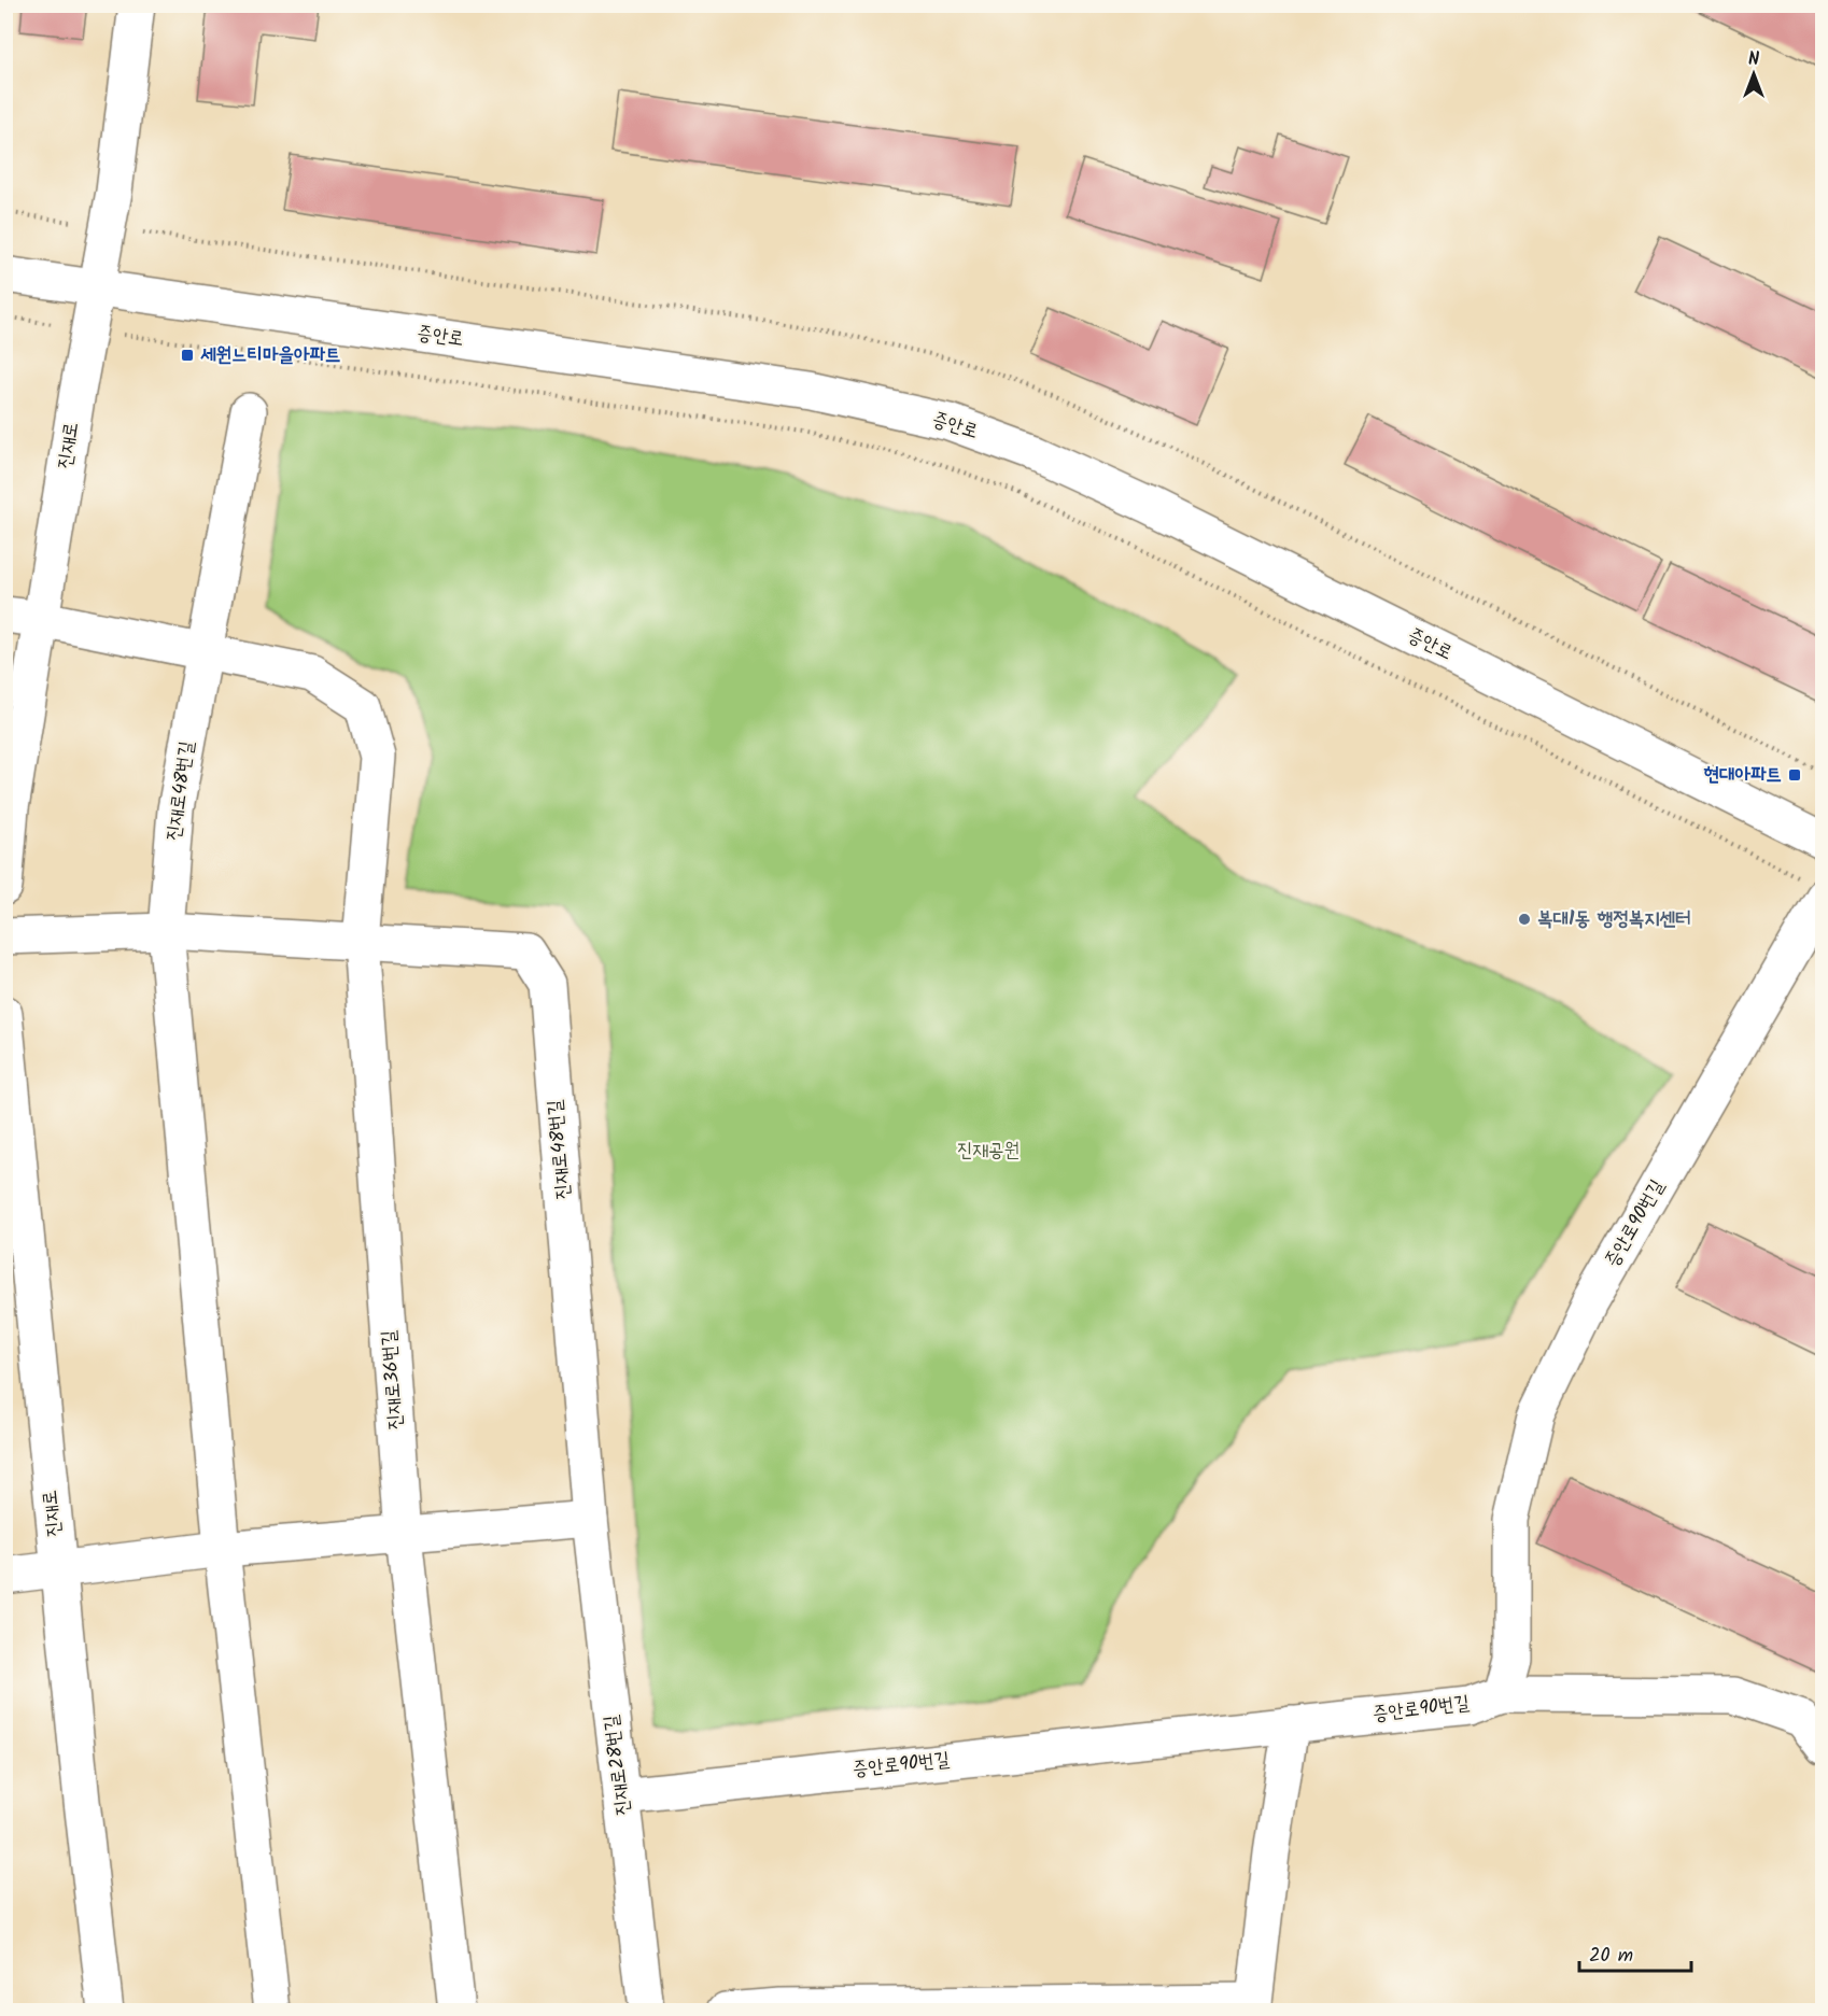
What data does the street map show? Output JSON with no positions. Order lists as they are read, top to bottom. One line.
{"streets":{"street":["증안로","진재로","진재로48번길","증안로90번길","진재로36번길","진재로28번길"]},"crossings":[["증안로","진재로"],["진재로48번길","진재로36번길"],["진재로48번길","진재로28번길"],["증안로90번길","진재로28번길"]],"parks":["진재공원"],"places":{"transit":["세원느티마을아파트","현대아파트"],"other":["복대1동 행정복지센터"]},"scale_bar":"20 m","north":"top"}
